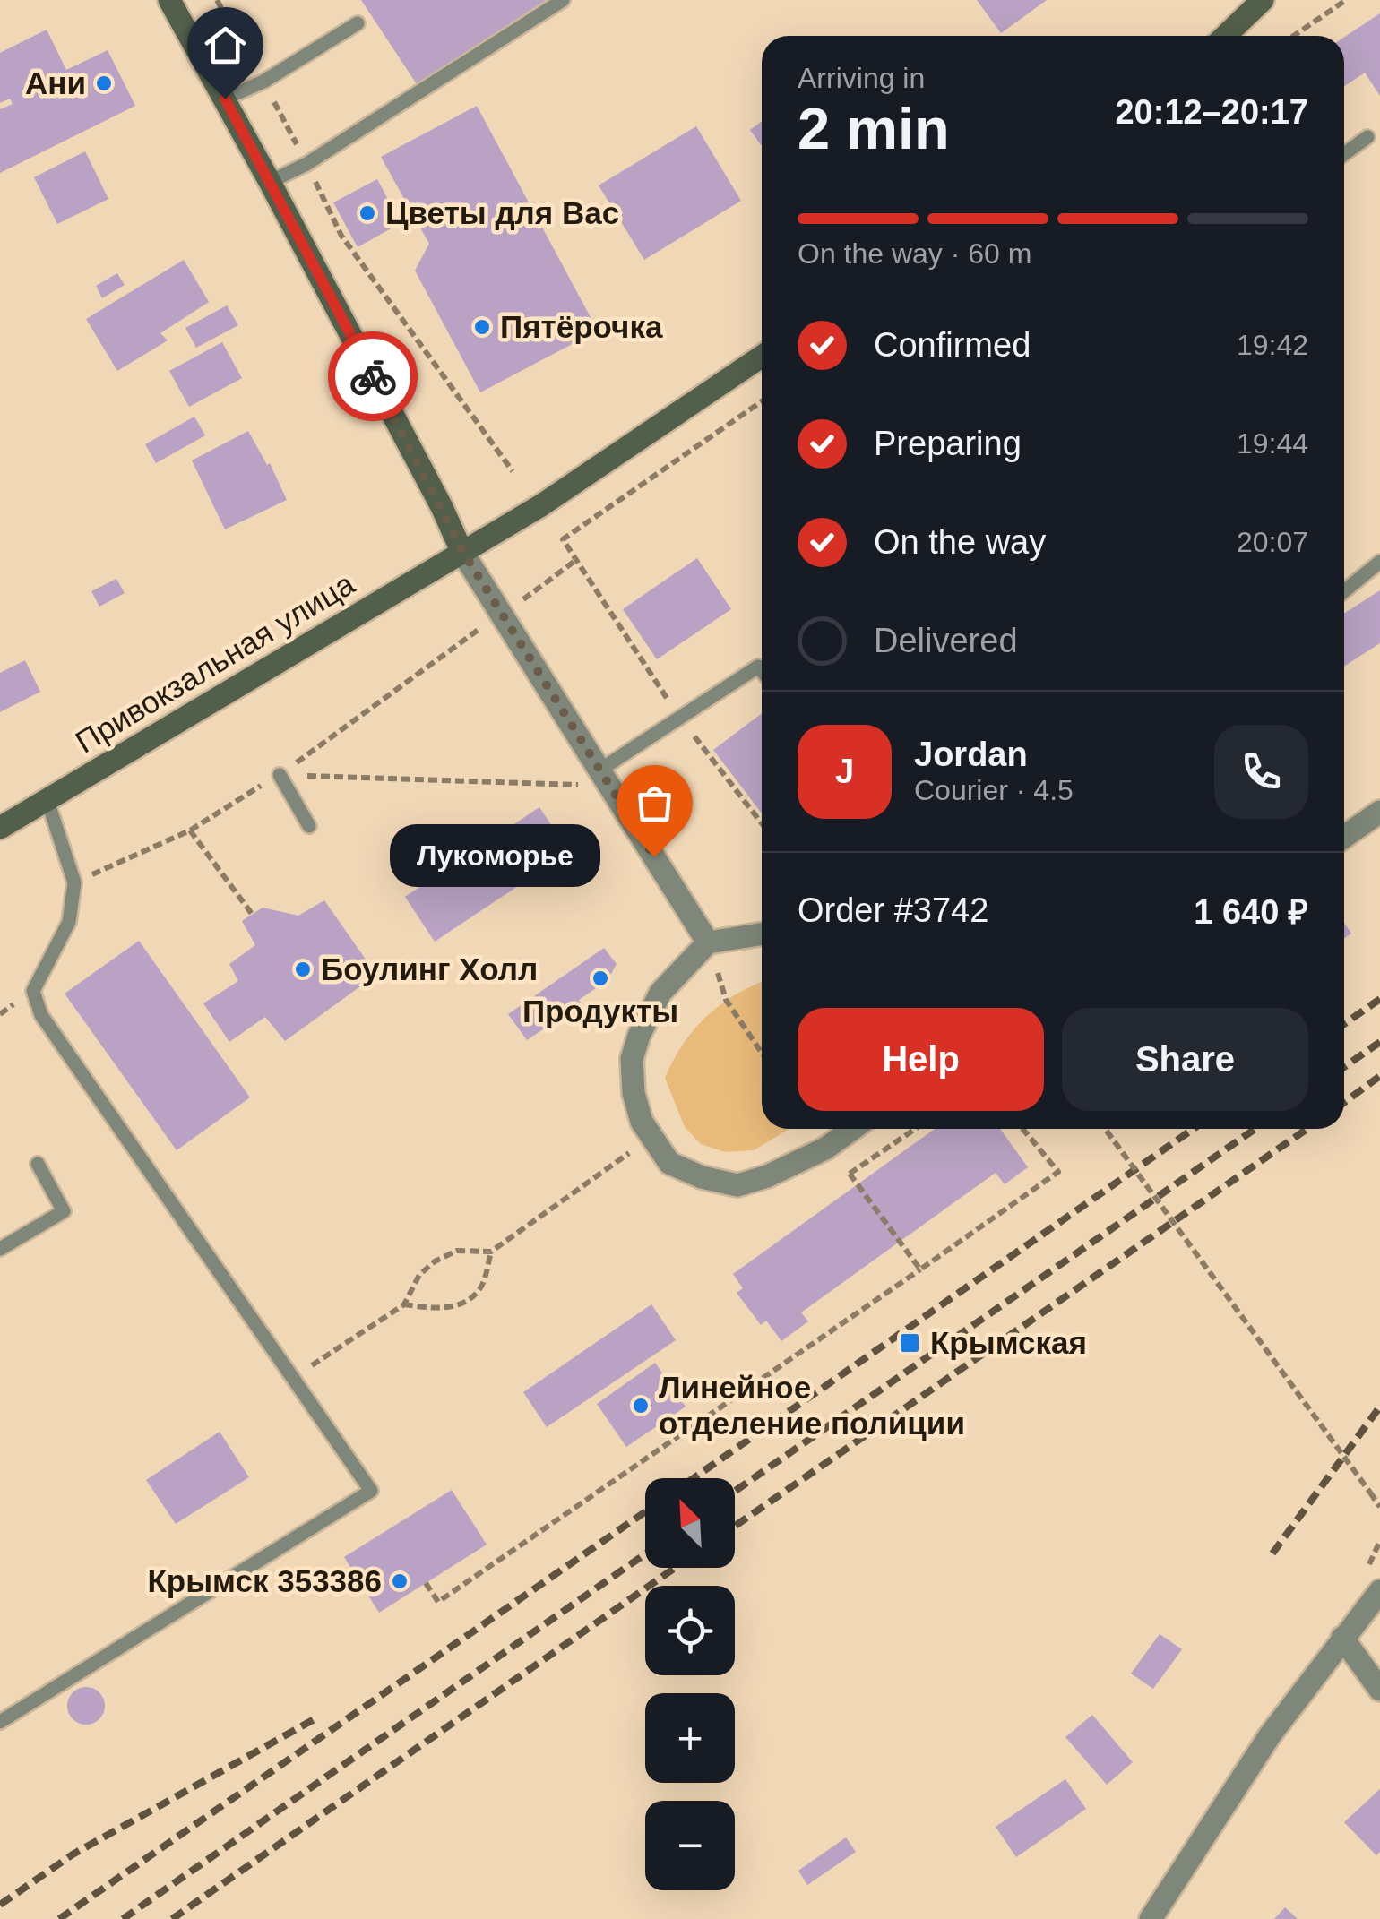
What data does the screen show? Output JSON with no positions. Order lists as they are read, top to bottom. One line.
{"streets":{"main road":["Привокзальная улица"]},"places":{"other":["Ани","Цветы для Вас","Пятёрочка","Лукоморье","Боулинг Холл","Продукты","Линейное отделение полиции","Крымск 353386"],"transit":["Крымская"]},"north":"top left","page":{"heading":["2 min","Arriving in","20:12–20:17"],"panel":["Jordan","Courier · 4.5","Order #3742","1 640 ₽"],"bar":"On the way · 60 m","list":[["Confirmed","19:42"],["Preparing","19:44"],["On the way","20:07"],"Delivered"],"round":"J","bubble":"Лукоморье","buttons":["Help","Share"],"map_buttons":["+","−"]}}
